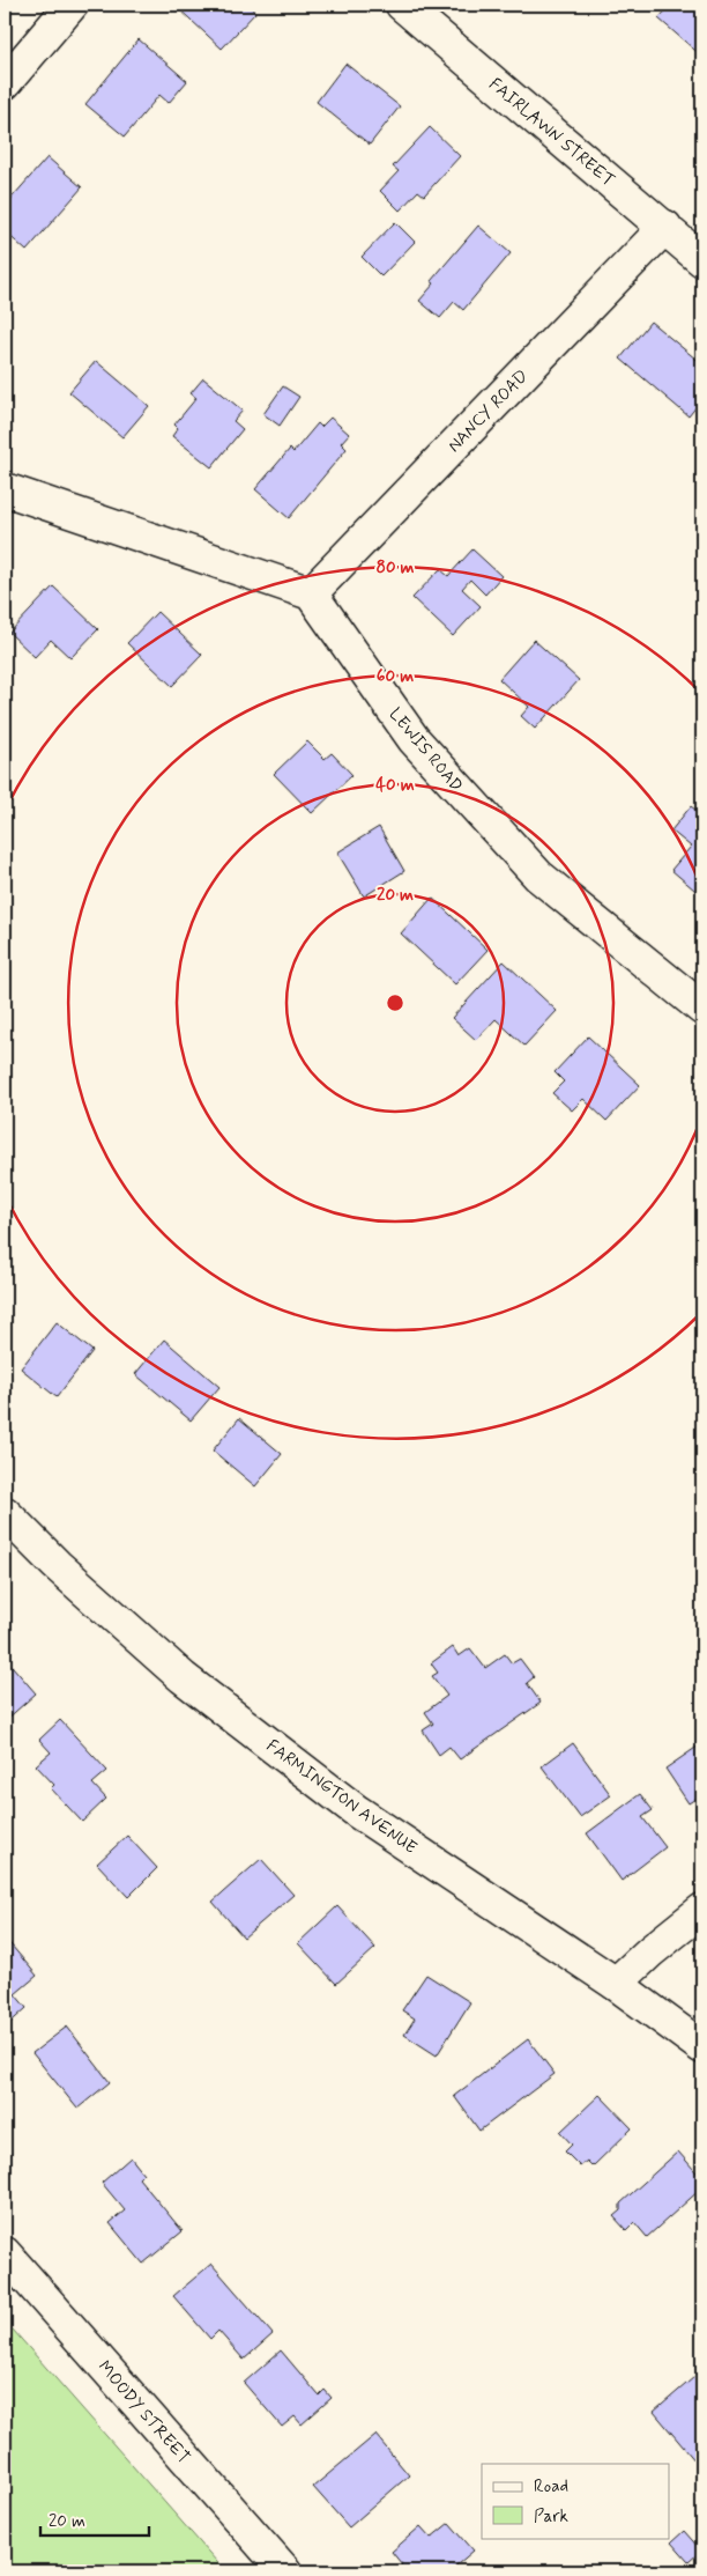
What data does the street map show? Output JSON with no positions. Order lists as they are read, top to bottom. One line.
{"streets":{"main road":["FAIRLAWN STREET","NANCY ROAD","LEWIS ROAD","FARMINGTON AVENUE","MOODY STREET"]},"crossings":[["FAIRLAWN STREET","NANCY ROAD"],["NANCY ROAD","LEWIS ROAD"]],"legend":["Road","Park"],"scale_bar":"20 m","rings":["80 m","60 m","40 m","20 m"]}
